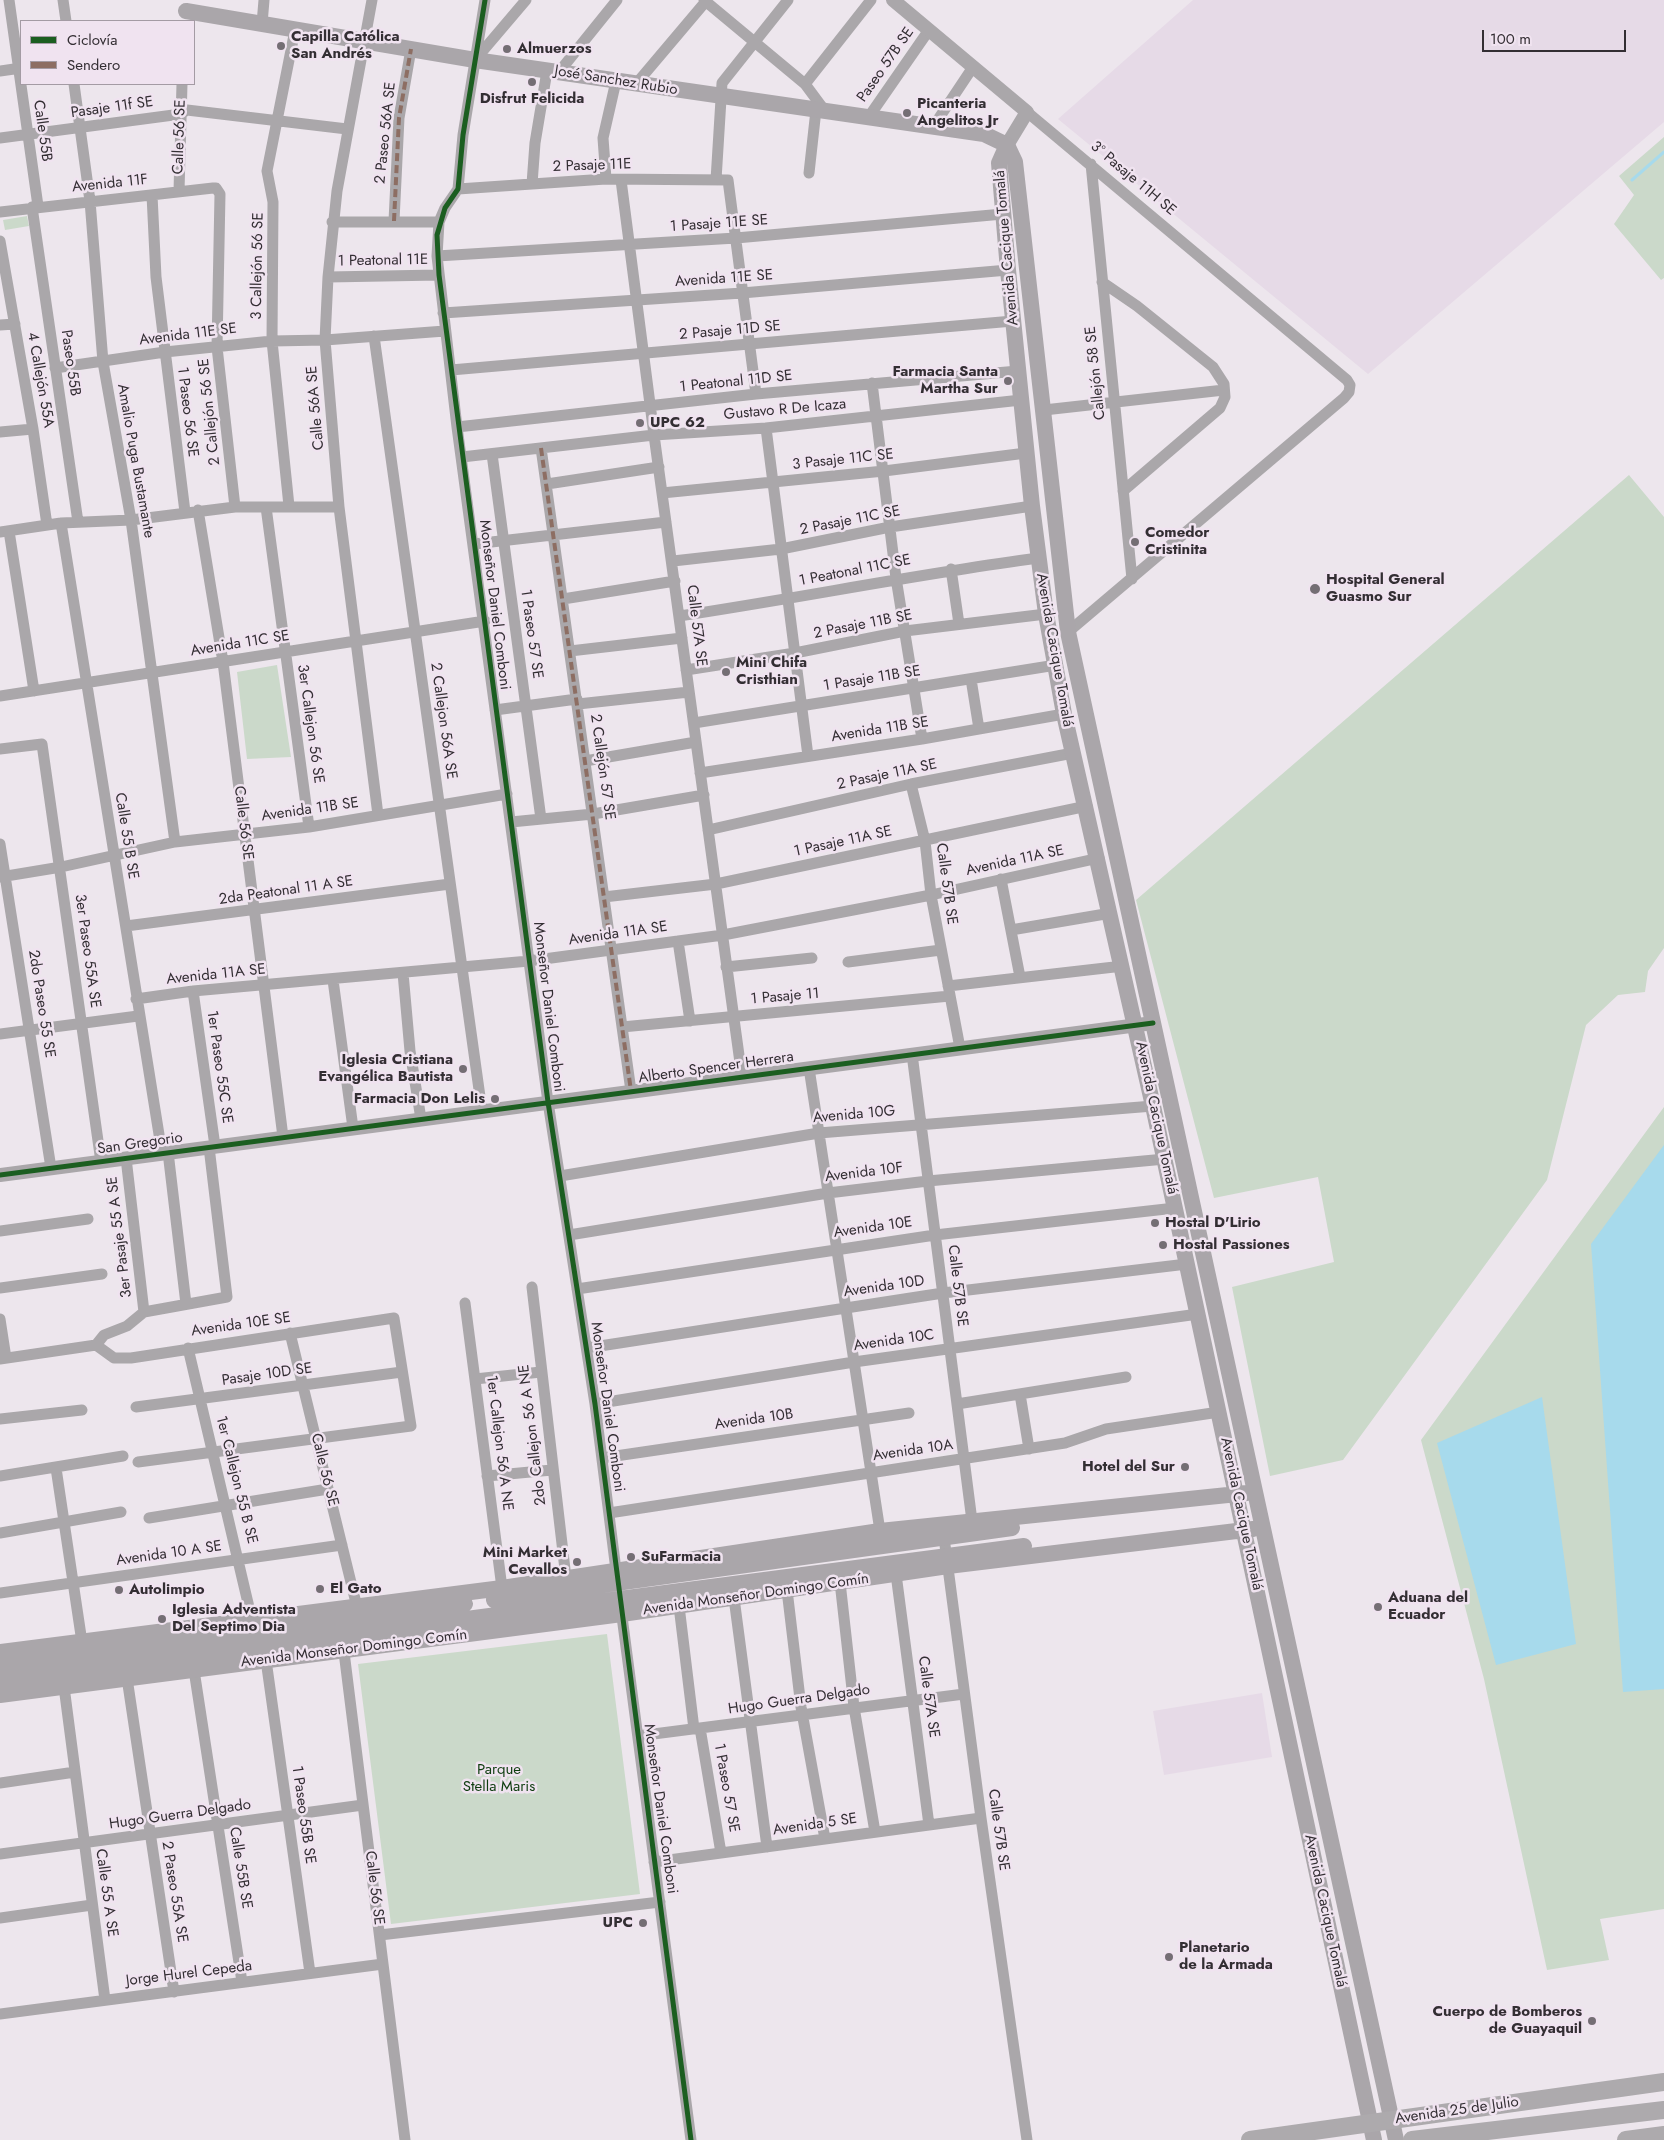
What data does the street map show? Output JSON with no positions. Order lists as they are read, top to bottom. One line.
{"streets":{"main road":["José Sanchez Rubio","Avenida Cacique Tomalá","Avenida Monseñor Domingo Comín","Avenida 25 de Julio"],"street":["Paseo 57B SE","Pasaje 11f SE","Calle 55B","2 Paseo 56A SE","Calle 56 SE","2 Pasaje 11E","3° Pasaje 11H SE","Avenida 11F","1 Pasaje 11E SE","1 Peatonal 11E","3 Callejón 56 SE","Avenida 11E SE","2 Pasaje 11D SE","Paseo 55B","Callejón 58 SE","4 Callejón 55A","1 Peatonal 11D SE","Calle 56A SE","Gustavo R De Icaza","1 Paseo 56 SE","2 Callejón 56 SE","3 Pasaje 11C SE","Amalio Puga Bustamante","2 Pasaje 11C SE","1 Peatonal 11C SE","Monseñor Daniel Comboni","2 Pasaje 11B SE","Calle 57A SE","1 Paseo 57 SE","Avenida 11C SE","1 Pasaje 11B SE","2 Callejon 56A SE","3er Callejon 56 SE","Avenida 11B SE","2 Callejón 57 SE","2 Pasaje 11A SE","Calle 55 B SE","1 Pasaje 11A SE","Avenida 11A SE","Calle 57B SE","2da Peatonal 11 A SE","3er Paseo 55A SE","1 Pasaje 11","2do Paseo 55 SE","1er Paseo 55C SE","Alberto Spencer Herrera","Avenida 10G","San Gregorio","Avenida 10F","Avenida 10E","3er Pasaje 55 A SE","Avenida 10D","Avenida 10E SE","Avenida 10C","Pasaje 10D SE","Avenida 10B","2do Callejon 56 A NE","1er Callejon 56 A NE","Avenida 10A","1er Callejon 55 B SE","Avenida 10 A SE","Hugo Guerra Delgado","1 Paseo 55B SE","Avenida 5 SE","Calle 55B SE","2 Paseo 55A SE","Calle 55 A SE","Jorge Hurel Cepeda"]},"crossings":[["Paseo 57B SE","José Sanchez Rubio"],["Paseo 57B SE","3° Pasaje 11H SE"],["José Sanchez Rubio","2 Paseo 56A SE"],["José Sanchez Rubio","Avenida Cacique Tomalá"],["José Sanchez Rubio","3 Callejón 56 SE"],["José Sanchez Rubio","Calle 56A SE"],["José Sanchez Rubio","Monseñor Daniel Comboni"],["Pasaje 11f SE","Calle 55B"],["Pasaje 11f SE","Calle 56 SE"],["Pasaje 11f SE","3 Callejón 56 SE"],["Pasaje 11f SE","Calle 56A SE"],["Pasaje 11f SE","Amalio Puga Bustamante"],["Calle 55B","Avenida 11F"],["Calle 55B","Paseo 55B"],["Calle 56 SE","Avenida 11F"],["Calle 56 SE","Avenida 11C SE"],["Calle 56 SE","Avenida 11B SE"],["Calle 56 SE","Avenida 11A SE"],["Calle 56 SE","2da Peatonal 11 A SE"],["Calle 56 SE","Alberto Spencer Herrera"],["Calle 56 SE","San Gregorio"],["Calle 56 SE","Avenida 10E SE"],["Calle 56 SE","Pasaje 10D SE"],["Calle 56 SE","Avenida 10 A SE"],["Calle 56 SE","Avenida Monseñor Domingo Comín"],["Calle 56 SE","Hugo Guerra Delgado"],["Calle 56 SE","Jorge Hurel Cepeda"],["2 Pasaje 11E","Monseñor Daniel Comboni"],["2 Pasaje 11E","Calle 57A SE"],["3° Pasaje 11H SE","Callejón 58 SE"],["Avenida 11F","Paseo 55B"],["Avenida 11F","1 Paseo 56 SE"],["Avenida 11F","2 Callejón 56 SE"],["Avenida 11F","Amalio Puga Bustamante"],["1 Pasaje 11E SE","Avenida Cacique Tomalá"],["1 Pasaje 11E SE","Monseñor Daniel Comboni"],["1 Pasaje 11E SE","Calle 57A SE"],["Avenida Cacique Tomalá","Avenida 11E SE"],["Avenida Cacique Tomalá","2 Pasaje 11D SE"],["Avenida Cacique Tomalá","1 Peatonal 11D SE"],["Avenida Cacique Tomalá","Gustavo R De Icaza"],["Avenida Cacique Tomalá","3 Pasaje 11C SE"],["Avenida Cacique Tomalá","2 Pasaje 11C SE"],["Avenida Cacique Tomalá","1 Peatonal 11C SE"],["Avenida Cacique Tomalá","2 Pasaje 11B SE"],["Avenida Cacique Tomalá","1 Pasaje 11B SE"],["Avenida Cacique Tomalá","Avenida 11B SE"],["Avenida Cacique Tomalá","2 Pasaje 11A SE"],["Avenida Cacique Tomalá","1 Pasaje 11A SE"],["Avenida Cacique Tomalá","Avenida 11A SE"],["Avenida Cacique Tomalá","1 Pasaje 11"],["Avenida Cacique Tomalá","Alberto Spencer Herrera"],["Avenida Cacique Tomalá","Avenida 10G"],["Avenida Cacique Tomalá","Avenida 10F"],["Avenida Cacique Tomalá","Avenida 10E"],["Avenida Cacique Tomalá","Avenida 10D"],["Avenida Cacique Tomalá","Avenida 10C"],["Avenida Cacique Tomalá","Avenida 10A"],["Avenida Cacique Tomalá","Avenida Monseñor Domingo Comín"],["Avenida Cacique Tomalá","Avenida 25 de Julio"],["1 Peatonal 11E","Calle 56A SE"],["1 Peatonal 11E","Monseñor Daniel Comboni"],["3 Callejón 56 SE","Avenida 11E SE"],["Avenida 11E SE","Paseo 55B"],["Avenida 11E SE","Calle 56A SE"],["Avenida 11E SE","1 Paseo 56 SE"],["Avenida 11E SE","2 Callejón 56 SE"],["Avenida 11E SE","Amalio Puga Bustamante"],["Avenida 11E SE","Monseñor Daniel Comboni"],["Avenida 11E SE","Calle 57A SE"],["Avenida 11E SE","2 Callejon 56A SE"],["2 Pasaje 11D SE","Monseñor Daniel Comboni"],["2 Pasaje 11D SE","Calle 57A SE"],["1 Peatonal 11D SE","Monseñor Daniel Comboni"],["1 Peatonal 11D SE","Calle 57A SE"],["Calle 56A SE","Avenida 11C SE"],["Calle 56A SE","Avenida 11B SE"],["Gustavo R De Icaza","Monseñor Daniel Comboni"],["Gustavo R De Icaza","Calle 57A SE"],["Gustavo R De Icaza","1 Paseo 57 SE"],["Gustavo R De Icaza","2 Callejón 57 SE"],["3 Pasaje 11C SE","Calle 57A SE"],["Amalio Puga Bustamante","Avenida 11C SE"],["Amalio Puga Bustamante","Avenida 11B SE"],["2 Pasaje 11C SE","Calle 57A SE"],["1 Peatonal 11C SE","Calle 57A SE"],["Monseñor Daniel Comboni","Avenida 11C SE"],["Monseñor Daniel Comboni","Avenida 11B SE"],["Monseñor Daniel Comboni","Avenida 11A SE"],["Monseñor Daniel Comboni","Alberto Spencer Herrera"],["Monseñor Daniel Comboni","Avenida 10G"],["Monseñor Daniel Comboni","Avenida 10F"],["Monseñor Daniel Comboni","Avenida 10E"],["Monseñor Daniel Comboni","Avenida 10D"],["Monseñor Daniel Comboni","Avenida 10C"],["Monseñor Daniel Comboni","Avenida 10B"],["Monseñor Daniel Comboni","Avenida 10A"],["Monseñor Daniel Comboni","Avenida Monseñor Domingo Comín"],["Monseñor Daniel Comboni","Hugo Guerra Delgado"],["Monseñor Daniel Comboni","Avenida 5 SE"],["2 Pasaje 11B SE","Calle 57A SE"],["Calle 57A SE","1 Pasaje 11B SE"],["Calle 57A SE","Avenida 11B SE"],["Calle 57A SE","2 Pasaje 11A SE"],["Calle 57A SE","1 Pasaje 11A SE"],["Calle 57A SE","Avenida 11A SE"],["Calle 57A SE","1 Pasaje 11"],["Calle 57A SE","Alberto Spencer Herrera"],["Calle 57A SE","Avenida Monseñor Domingo Comín"],["Calle 57A SE","Hugo Guerra Delgado"],["Calle 57A SE","Avenida 5 SE"],["1 Paseo 57 SE","Avenida Monseñor Domingo Comín"],["1 Paseo 57 SE","Hugo Guerra Delgado"],["1 Paseo 57 SE","Avenida 5 SE"],["Avenida 11C SE","2 Callejon 56A SE"],["Avenida 11C SE","3er Callejon 56 SE"],["Avenida 11C SE","Calle 55 B SE"],["2 Callejon 56A SE","Avenida 11B SE"],["2 Callejon 56A SE","Avenida 11A SE"],["2 Callejon 56A SE","2da Peatonal 11 A SE"],["2 Callejon 56A SE","Alberto Spencer Herrera"],["3er Callejon 56 SE","Avenida 11B SE"],["Avenida 11B SE","Calle 55 B SE"],["Avenida 11B SE","3er Paseo 55A SE"],["Avenida 11B SE","2do Paseo 55 SE"],["2 Callejón 57 SE","1 Pasaje 11A SE"],["2 Callejón 57 SE","Avenida 11A SE"],["2 Callejón 57 SE","1 Pasaje 11"],["2 Callejón 57 SE","Alberto Spencer Herrera"],["2 Pasaje 11A SE","Calle 57B SE"],["Calle 55 B SE","Avenida 11A SE"],["Calle 55 B SE","2da Peatonal 11 A SE"],["Calle 55 B SE","San Gregorio"],["1 Pasaje 11A SE","Calle 57B SE"],["Avenida 11A SE","Calle 57B SE"],["Avenida 11A SE","1er Paseo 55C SE"],["Calle 57B SE","1 Pasaje 11"],["Calle 57B SE","Alberto Spencer Herrera"],["Calle 57B SE","Avenida 10G"],["Calle 57B SE","Avenida 10F"],["Calle 57B SE","Avenida 10E"],["Calle 57B SE","Avenida 10D"],["Calle 57B SE","Avenida 10C"],["Calle 57B SE","Avenida 10A"],["Calle 57B SE","Avenida Monseñor Domingo Comín"],["Calle 57B SE","Hugo Guerra Delgado"],["Calle 57B SE","Avenida 5 SE"],["3er Paseo 55A SE","San Gregorio"],["2do Paseo 55 SE","San Gregorio"],["1er Paseo 55C SE","San Gregorio"],["1er Paseo 55C SE","Avenida 10E SE"],["Alberto Spencer Herrera","San Gregorio"],["San Gregorio","3er Pasaje 55 A SE"],["3er Pasaje 55 A SE","Avenida 10E SE"],["Avenida 10E SE","Pasaje 10D SE"],["Avenida 10E SE","1er Callejon 55 B SE"],["Pasaje 10D SE","1er Callejon 55 B SE"],["2do Callejon 56 A NE","Avenida Monseñor Domingo Comín"],["1er Callejon 56 A NE","Avenida Monseñor Domingo Comín"],["1er Callejon 55 B SE","Avenida 10 A SE"],["1er Callejon 55 B SE","Avenida Monseñor Domingo Comín"],["Avenida Monseñor Domingo Comín","1 Paseo 55B SE"],["Avenida Monseñor Domingo Comín","Calle 55B SE"],["Avenida Monseñor Domingo Comín","2 Paseo 55A SE"],["Avenida Monseñor Domingo Comín","Calle 55 A SE"],["Hugo Guerra Delgado","1 Paseo 55B SE"],["Hugo Guerra Delgado","Calle 55B SE"],["Hugo Guerra Delgado","2 Paseo 55A SE"],["Hugo Guerra Delgado","Calle 55 A SE"],["1 Paseo 55B SE","Jorge Hurel Cepeda"],["Calle 55B SE","Jorge Hurel Cepeda"],["2 Paseo 55A SE","Jorge Hurel Cepeda"],["Calle 55 A SE","Jorge Hurel Cepeda"]],"parks":["Parque Stella Maris"],"places":["Capilla Católica San Andrés","Almuerzos","Disfrut Felicida","Picanteria Angelitos Jr","Farmacia Santa Martha Sur","UPC 62","Comedor Cristinita","Hospital General Guasmo Sur","Mini Chifa Cristhian","Iglesia Cristiana Evangélica Bautista","Farmacia Don Lelis","Hostal D'Lirio","Hostal Passiones","Hotel del Sur","SuFarmacia","Mini Market Cevallos","El Gato","Autolimpio","Aduana del Ecuador","Iglesia Adventista Del Septimo Dia","UPC","Planetario de la Armada","Cuerpo de Bomberos de Guayaquil"],"legend":["Ciclovía","Sendero"],"scale_bar":"100 m"}
